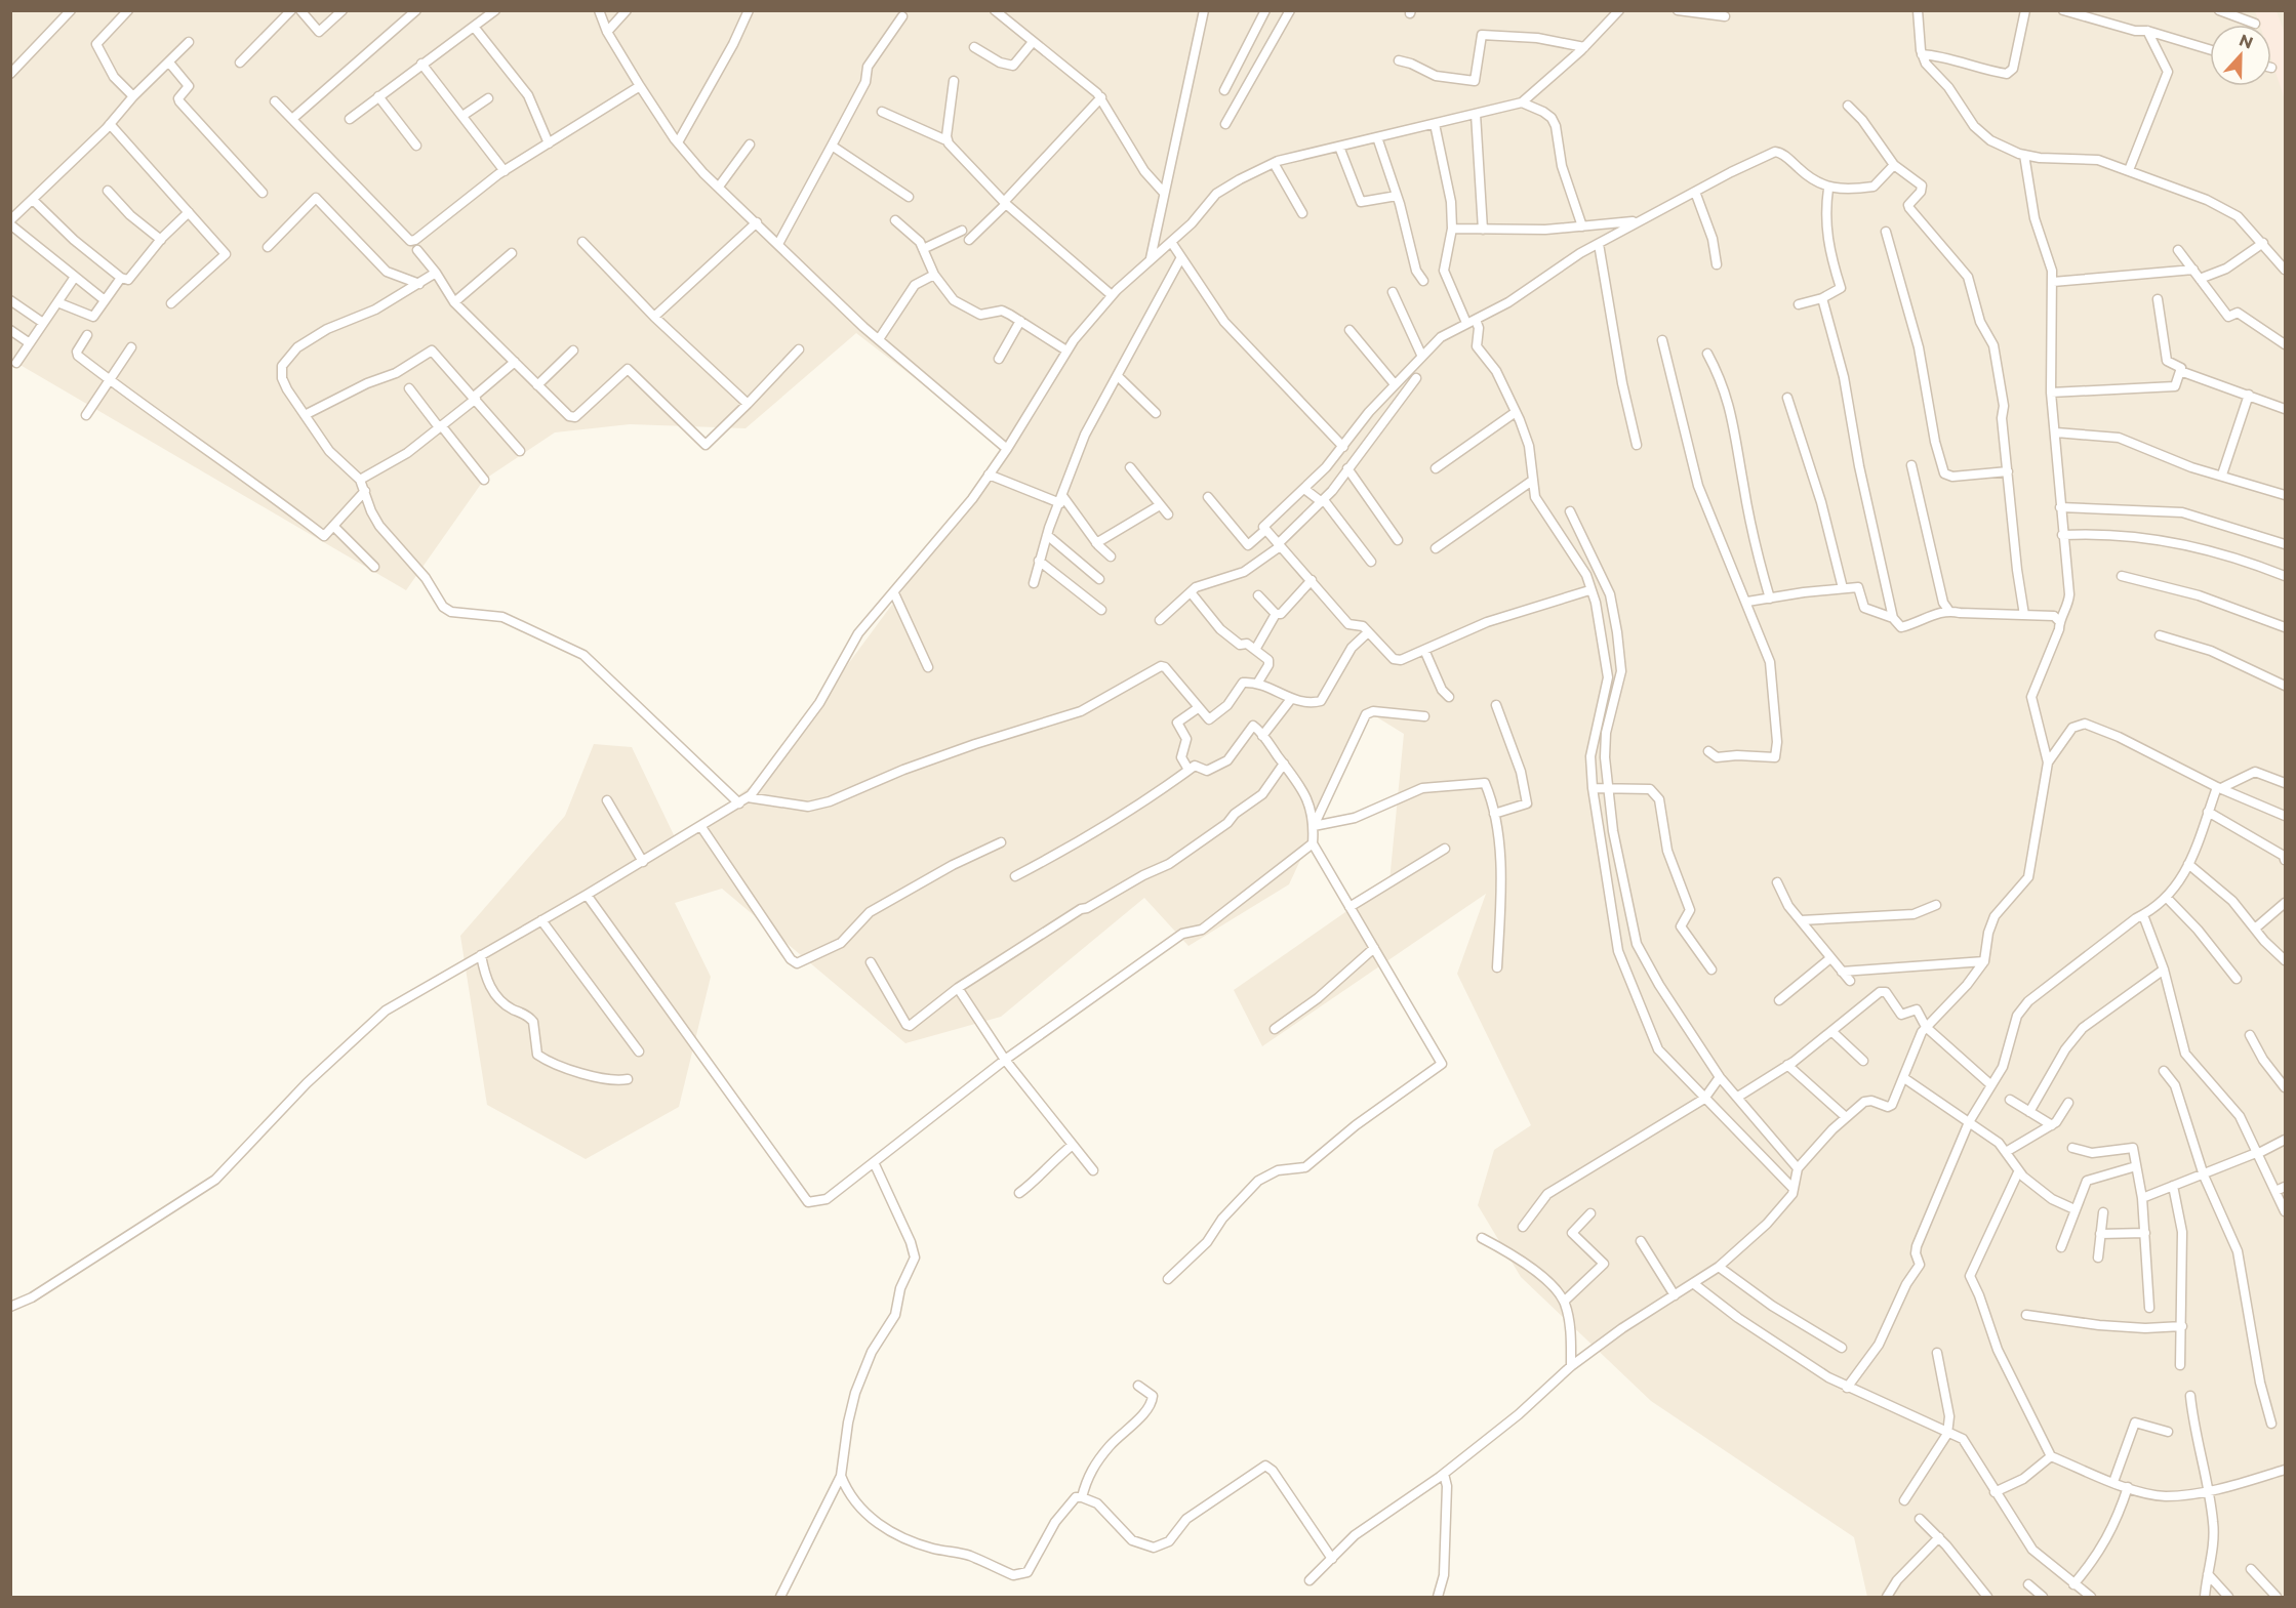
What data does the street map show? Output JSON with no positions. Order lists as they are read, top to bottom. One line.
{"north":"top"}
